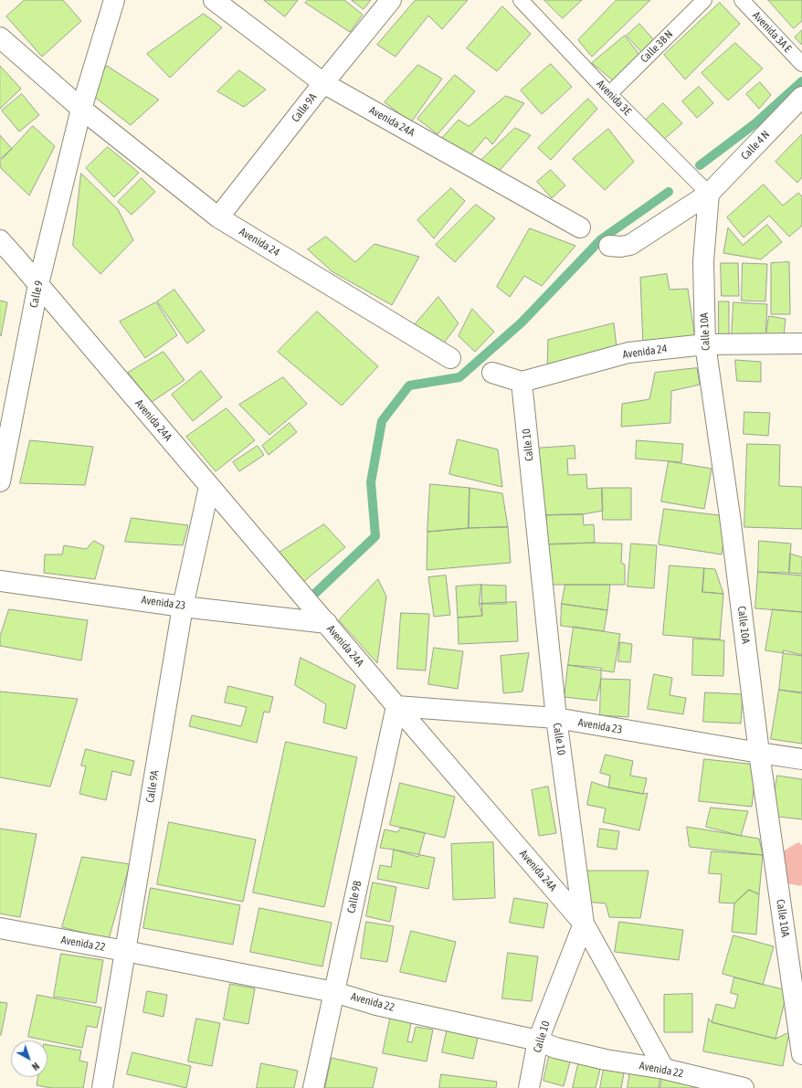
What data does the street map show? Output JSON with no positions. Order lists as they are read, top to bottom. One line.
{"streets":{"street":["Calle 9A","Avenida 24A","Calle 4 N","Avenida 24","Calle 9","Calle 10A","Calle 10","Avenida 23","Calle 9B","Avenida 22"],"lane":["Avenida 3A E","Calle 3B N","Avenida 3E"]},"crossings":[["Calle 3B N","Avenida 3E"],["Avenida 3E","Calle 4 N"],["Avenida 3E","Calle 10A"],["Calle 9A","Avenida 24A"],["Calle 9A","Avenida 24"],["Calle 9A","Avenida 23"],["Calle 9A","Avenida 22"],["Avenida 24A","Calle 9"],["Avenida 24A","Calle 10"],["Avenida 24A","Avenida 23"],["Avenida 24A","Calle 9B"],["Avenida 24A","Avenida 22"],["Calle 4 N","Calle 10A"],["Avenida 24","Calle 9"],["Avenida 24","Calle 10A"],["Avenida 24","Calle 10"],["Calle 10A","Avenida 23"],["Calle 10","Avenida 23"],["Calle 10","Avenida 22"],["Avenida 23","Calle 9B"],["Calle 9B","Avenida 22"]],"north":"bottom right"}
